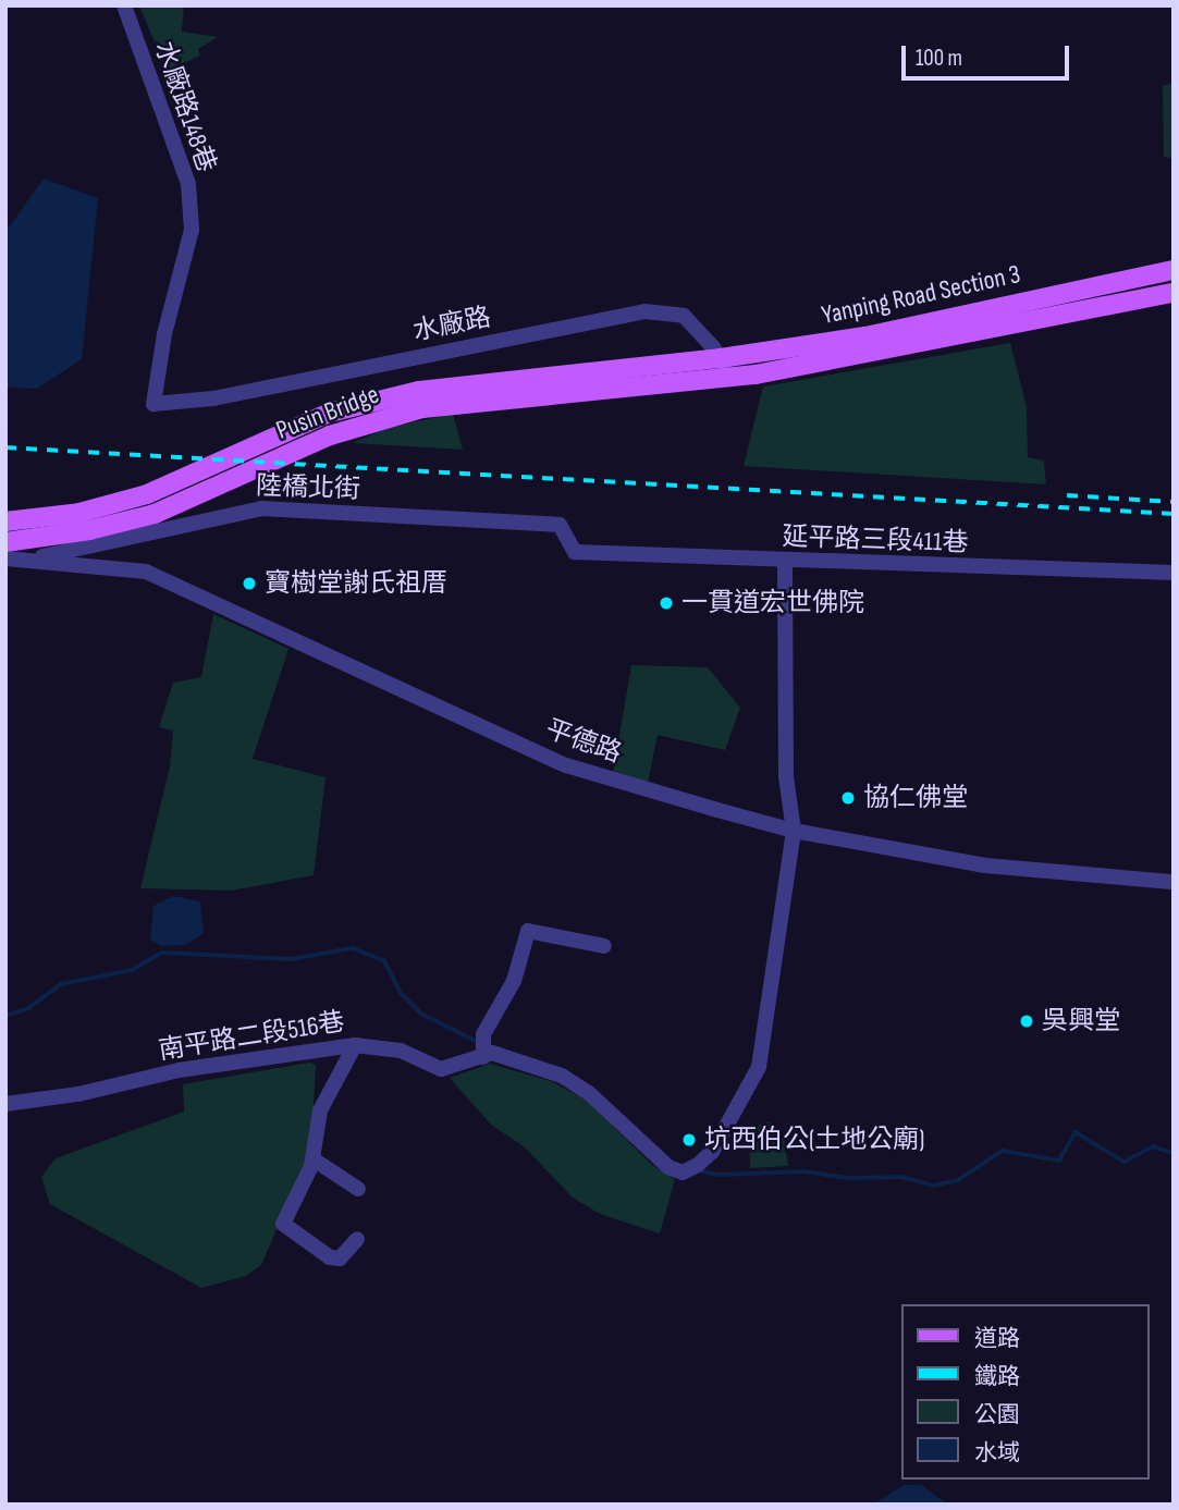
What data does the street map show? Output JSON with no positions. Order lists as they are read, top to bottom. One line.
{"streets":{"main road":["Yanping Road Section 3","Pusin Bridge"],"street":["水廠路148巷","水廠路","陸橋北街","延平路三段411巷","平德路","南平路二段516巷"]},"crossings":[["水廠路148巷","水廠路"],["Yanping Road Section 3","水廠路"],["Yanping Road Section 3","Pusin Bridge"],["陸橋北街","延平路三段411巷"],["陸橋北街","平德路"],["延平路三段411巷","南平路二段516巷"],["平德路","南平路二段516巷"]],"places":["寶樹堂謝氏祖厝","一貫道宏世佛院","協仁佛堂","吳興堂","坑西伯公(土地公廟)"],"legend":["道路","鐵路","公園","水域"],"scale_bar":"100 m"}
